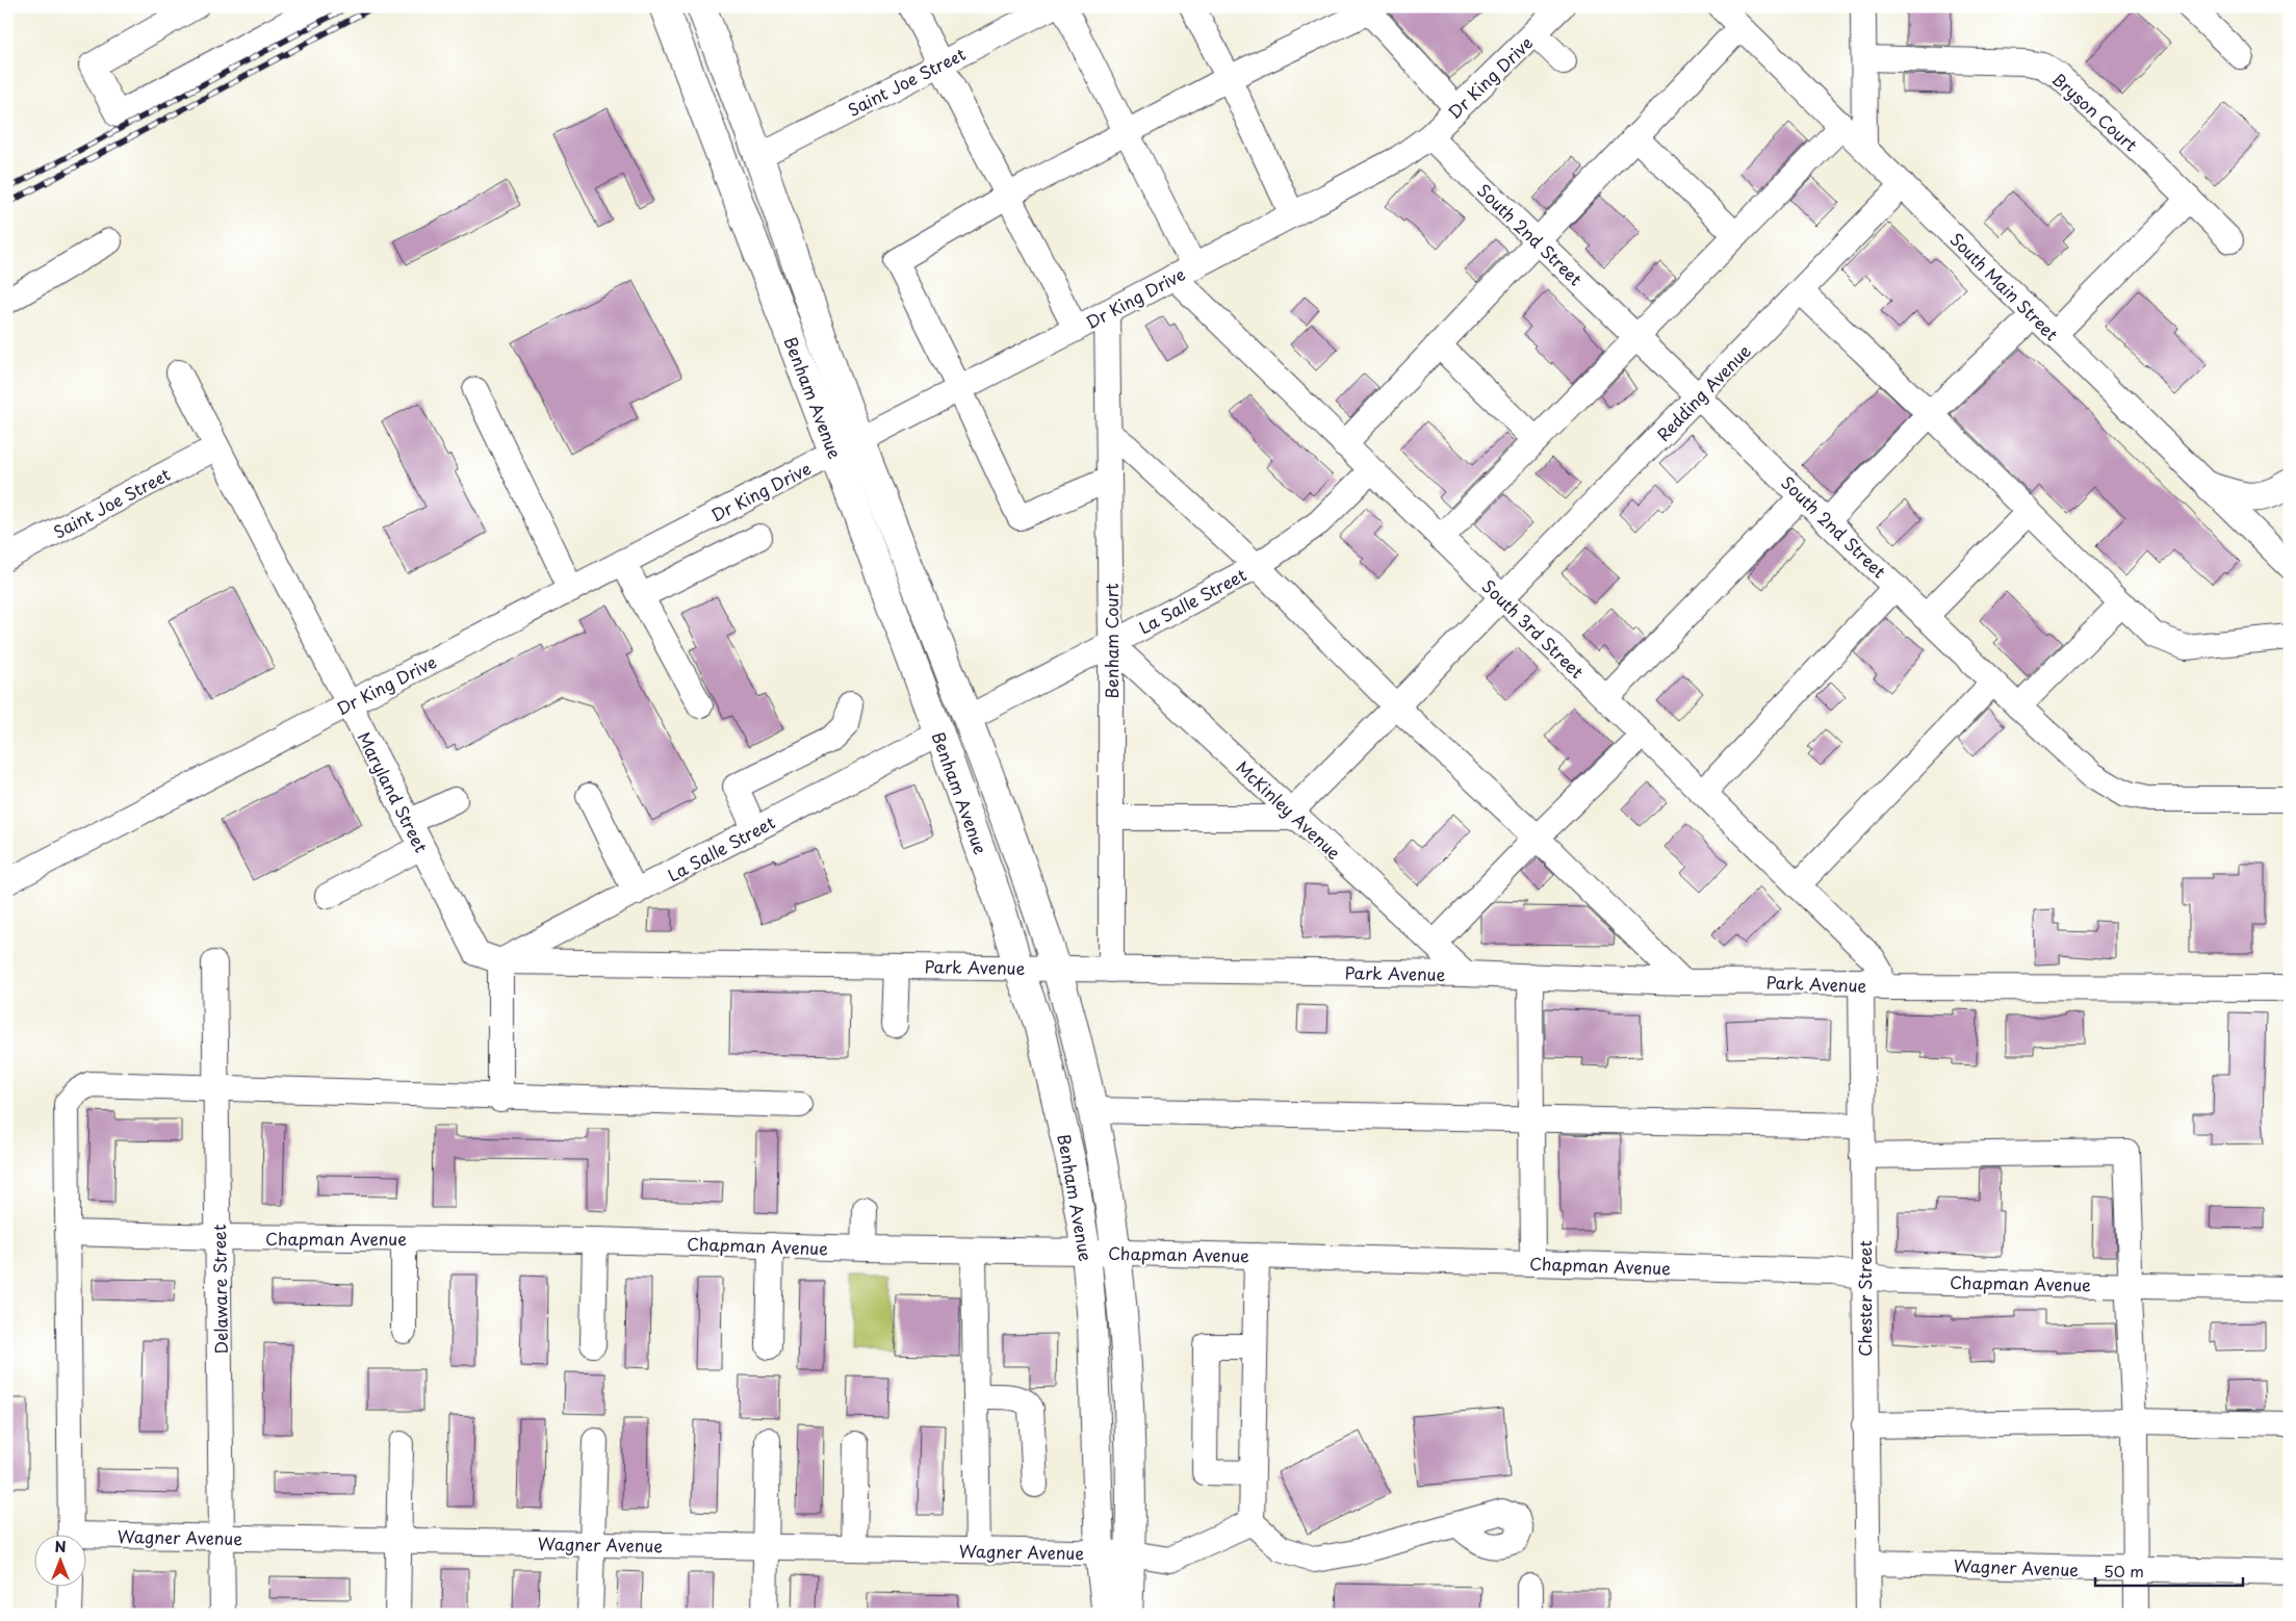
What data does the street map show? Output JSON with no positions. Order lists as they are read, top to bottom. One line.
{"streets":{"main road":["Benham Avenue"],"street":["Dr King Drive","Saint Joe Street","Bryson Court","South 2nd Street","South Main Street","Redding Avenue","La Salle Street","South 3rd Street","Benham Court","Maryland Street","McKinley Avenue","Park Avenue","Chapman Avenue","Delaware Street","Chester Street","Wagner Avenue"]},"crossings":[["Dr King Drive","South 2nd Street"],["Dr King Drive","Benham Avenue"],["Dr King Drive","South 3rd Street"],["Dr King Drive","Benham Court"],["Dr King Drive","Maryland Street"],["Saint Joe Street","Benham Avenue"],["Saint Joe Street","Maryland Street"],["South 2nd Street","Redding Avenue"],["South Main Street","Redding Avenue"],["Redding Avenue","South 3rd Street"],["Redding Avenue","McKinley Avenue"],["Benham Avenue","La Salle Street"],["Benham Avenue","Park Avenue"],["Benham Avenue","Chapman Avenue"],["Benham Avenue","Wagner Avenue"],["La Salle Street","South 3rd Street"],["La Salle Street","Benham Court"],["La Salle Street","Maryland Street"],["La Salle Street","McKinley Avenue"],["La Salle Street","Park Avenue"],["South 3rd Street","Park Avenue"],["South 3rd Street","Chester Street"],["Benham Court","McKinley Avenue"],["Benham Court","Park Avenue"],["Maryland Street","Park Avenue"],["McKinley Avenue","Park Avenue"],["Park Avenue","Chester Street"],["Chapman Avenue","Delaware Street"],["Chapman Avenue","Chester Street"],["Delaware Street","Wagner Avenue"],["Chester Street","Wagner Avenue"]],"scale_bar":"50 m","north":"top"}
